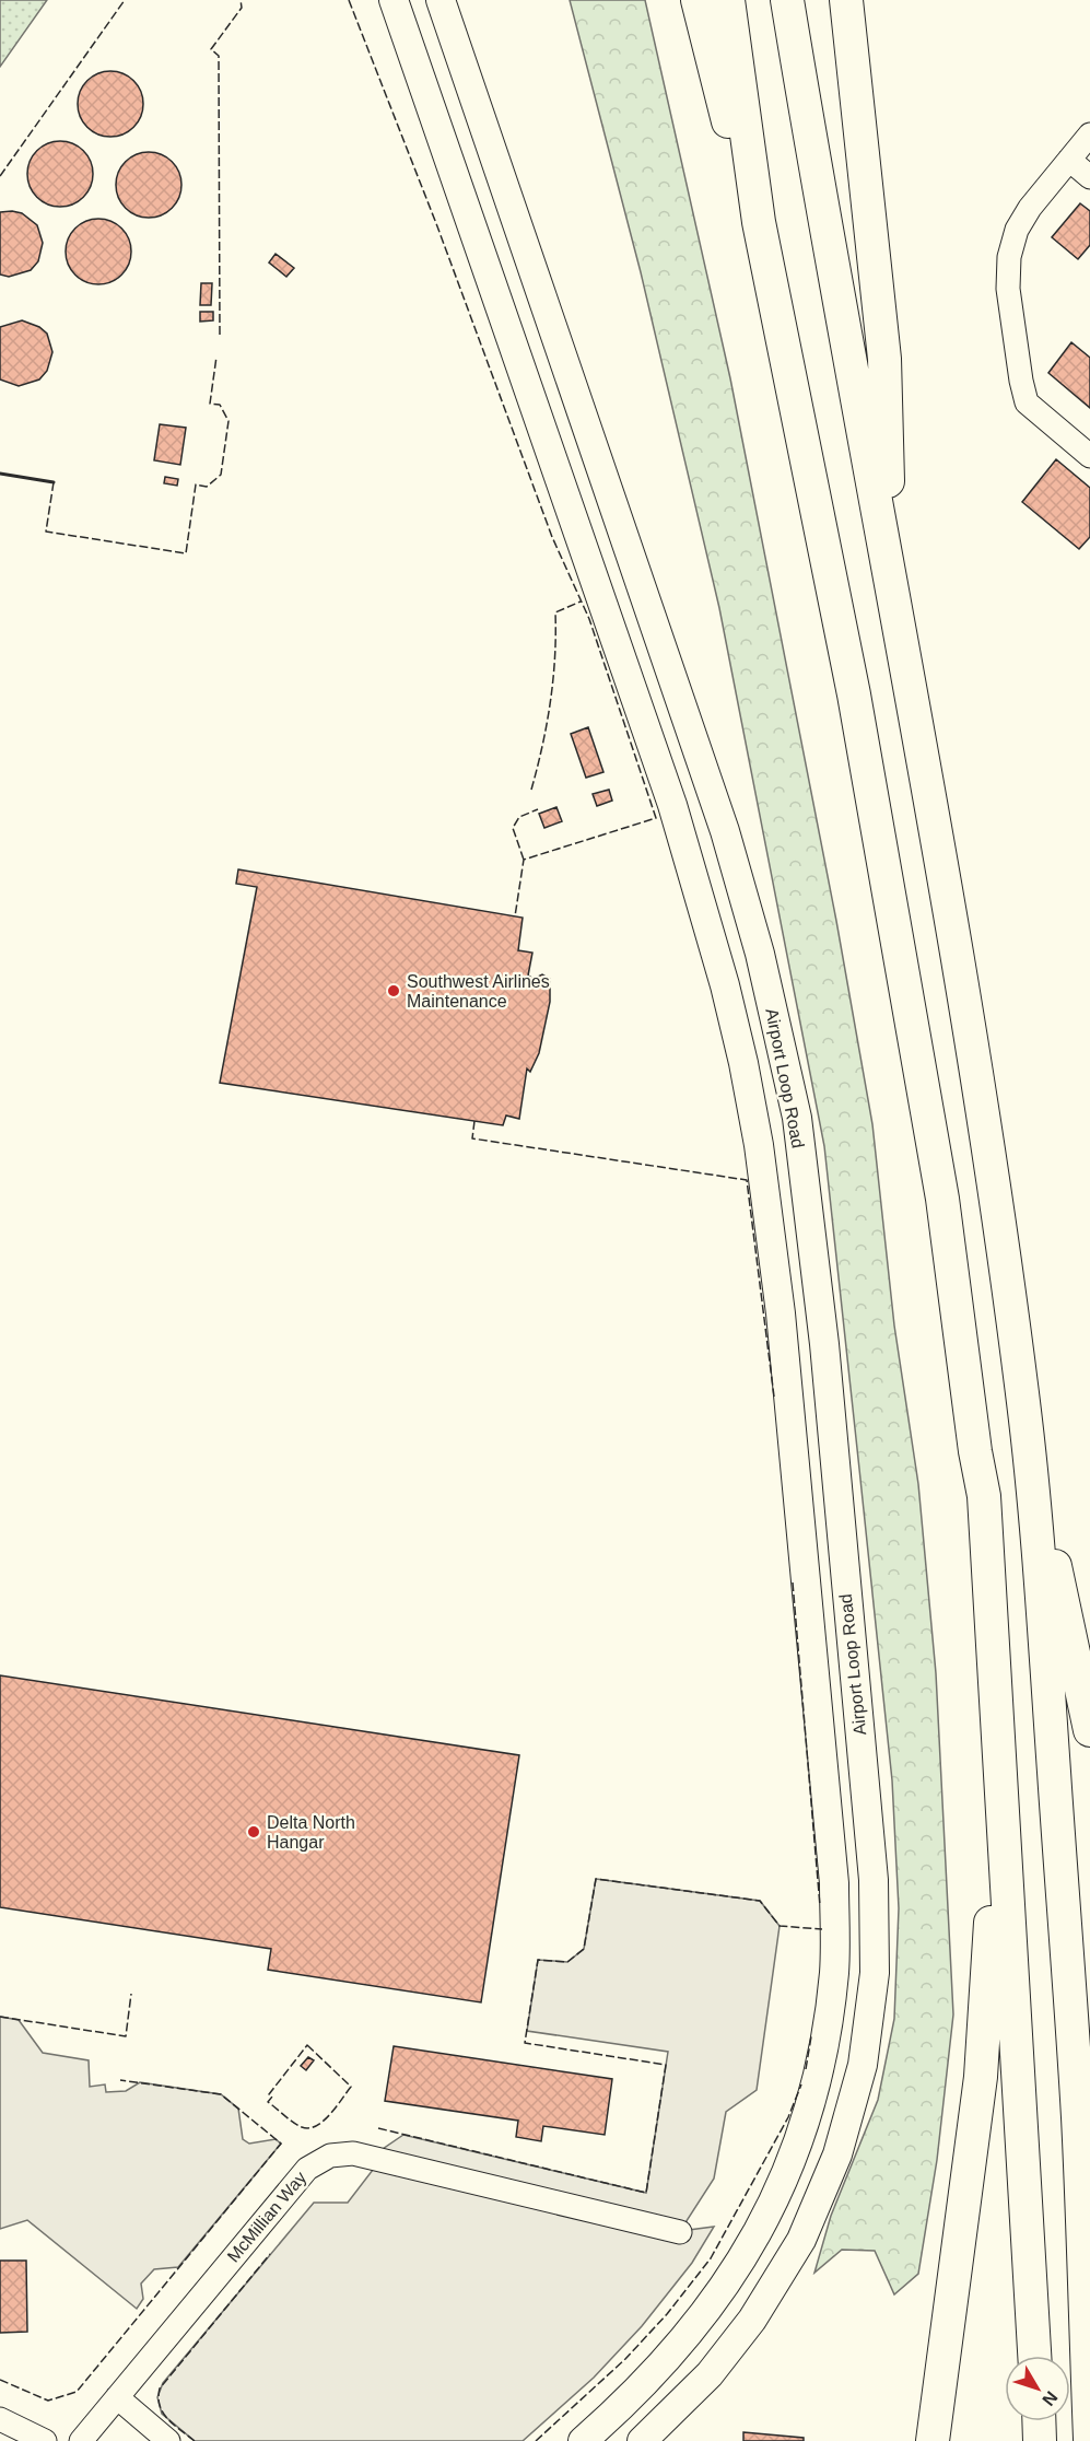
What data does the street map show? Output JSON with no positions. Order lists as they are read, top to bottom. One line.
{"streets":{"main road":["Airport Loop Road"],"street":["McMillian Way"]},"places":["Southwest Airlines Maintenance","Delta North Hangar"],"north":"bottom right"}
